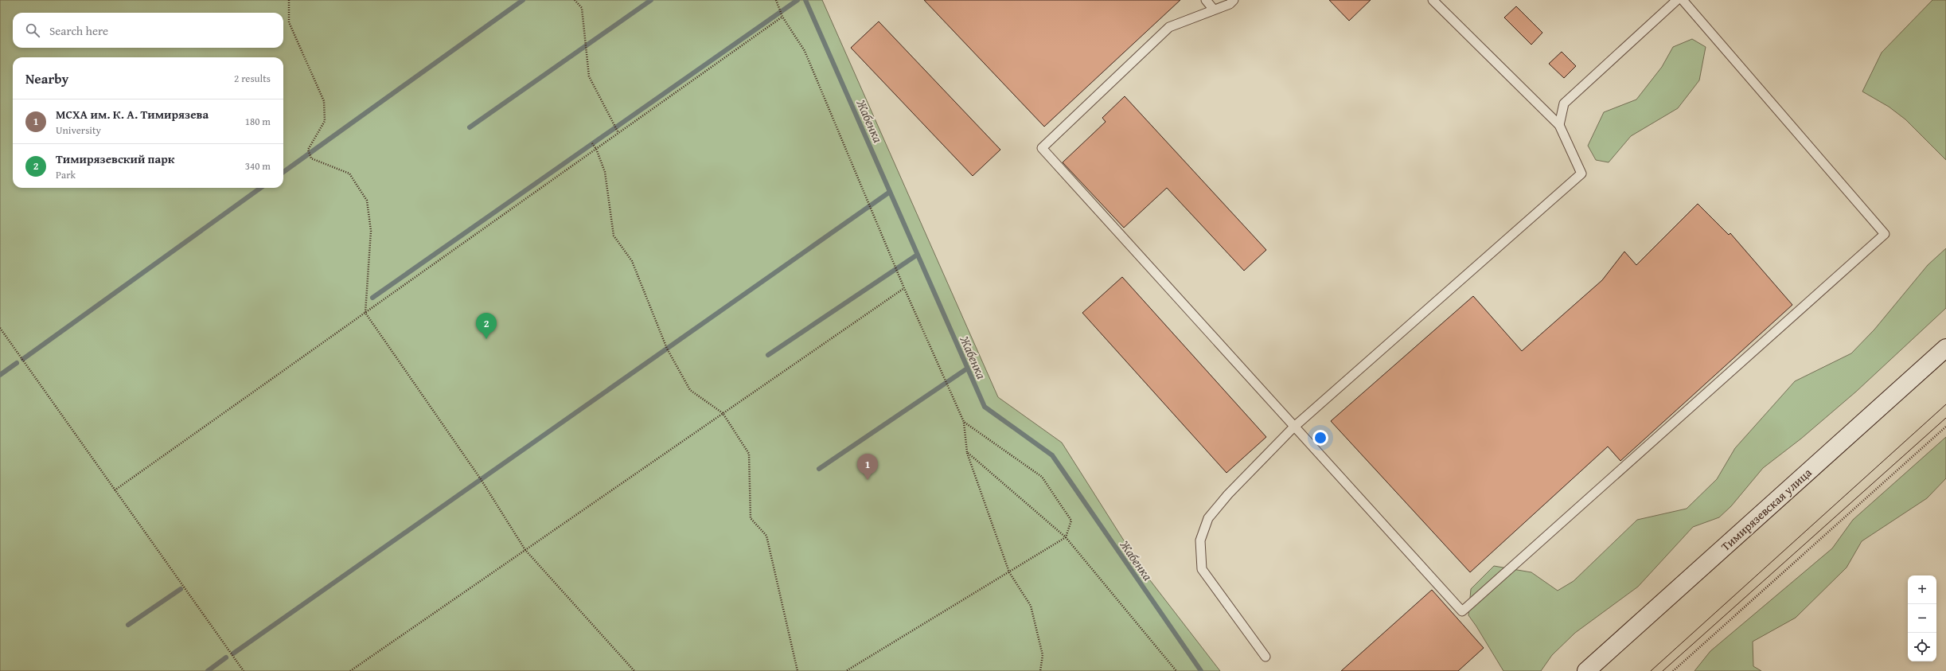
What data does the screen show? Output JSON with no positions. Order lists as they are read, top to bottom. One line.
{"streets":{"main road":["Тимирязевская улица"]},"water":["Жабенка"],"page":{"search":"Search here","heading":["Nearby","2 results"],"list":[{"mark":"1","name":"МСХА им. К. А. Тимирязева","note":"University","value":"180 m"},{"mark":"2","name":"Тимирязевский парк","note":"Park","value":"340 m"}],"pins":["2","1"],"map_buttons":["+","−"]}}
